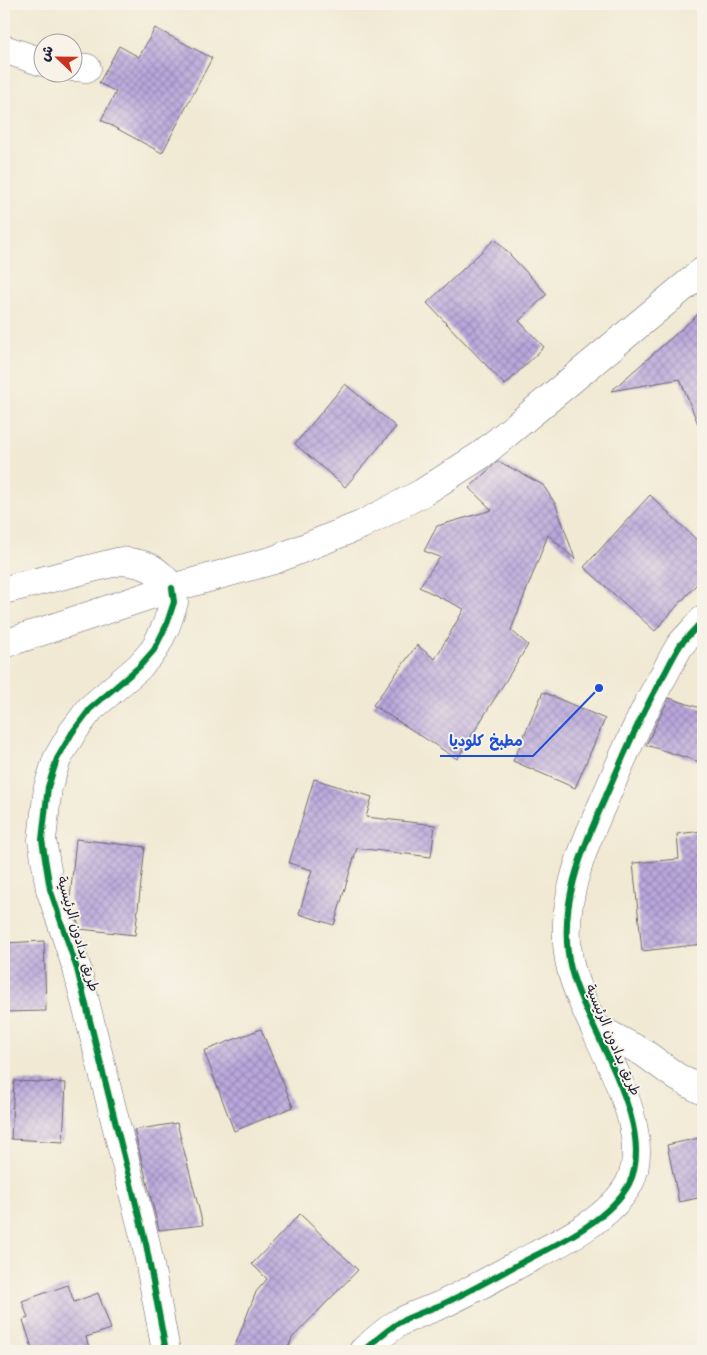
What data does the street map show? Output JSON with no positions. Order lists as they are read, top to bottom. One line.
{"streets":{"street":["طريق بدادون الرئيسية"]},"places":["مطبخ كلوديا"],"north":"left"}
